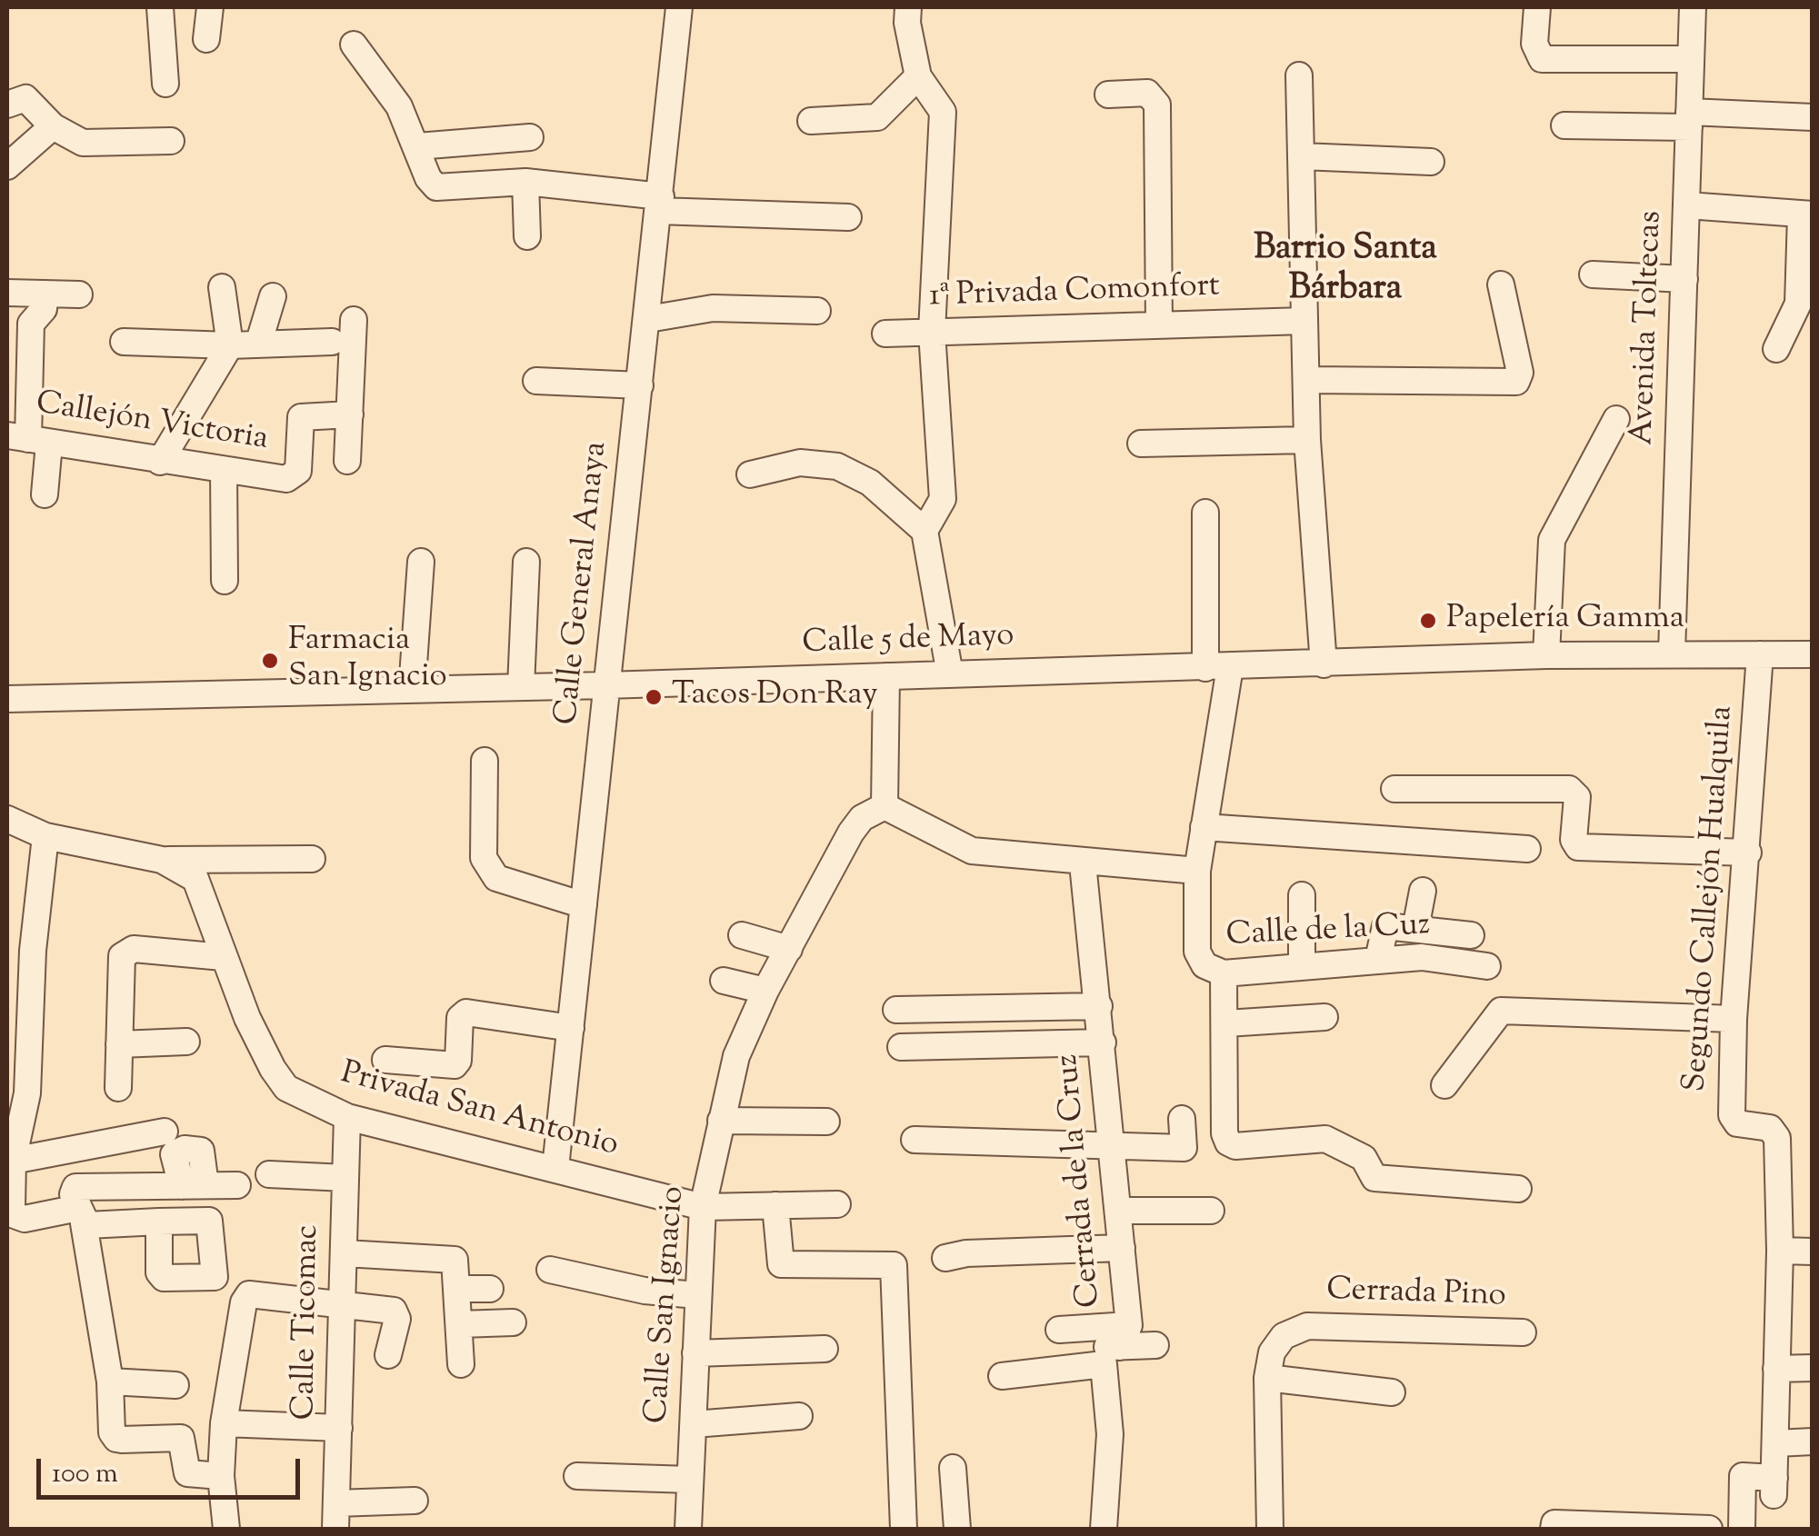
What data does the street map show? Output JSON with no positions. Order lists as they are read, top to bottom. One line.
{"streets":{"street":["1ª Privada Comonfort","Avenida Toltecas","Callejón Victoria","Calle General Anaya","Calle 5 de Mayo","Segundo Callejón Hualquila","Calle de la Cuz","Privada San Antonio","Cerrada de la Cruz","Cerrada Pino","Calle San Ignacio","Calle Ticomac"]},"crossings":[["Avenida Toltecas","Calle 5 de Mayo"],["Calle General Anaya","Calle 5 de Mayo"],["Calle General Anaya","Privada San Antonio"],["Calle 5 de Mayo","Segundo Callejón Hualquila"],["Calle 5 de Mayo","Calle de la Cuz"],["Privada San Antonio","Calle San Ignacio"],["Privada San Antonio","Calle Ticomac"]],"districts":["Barrio Santa Bárbara"],"places":["Papelería Gamma","Farmacia San Ignacio","Tacos Don Ray"],"scale_bar":"100 m"}
